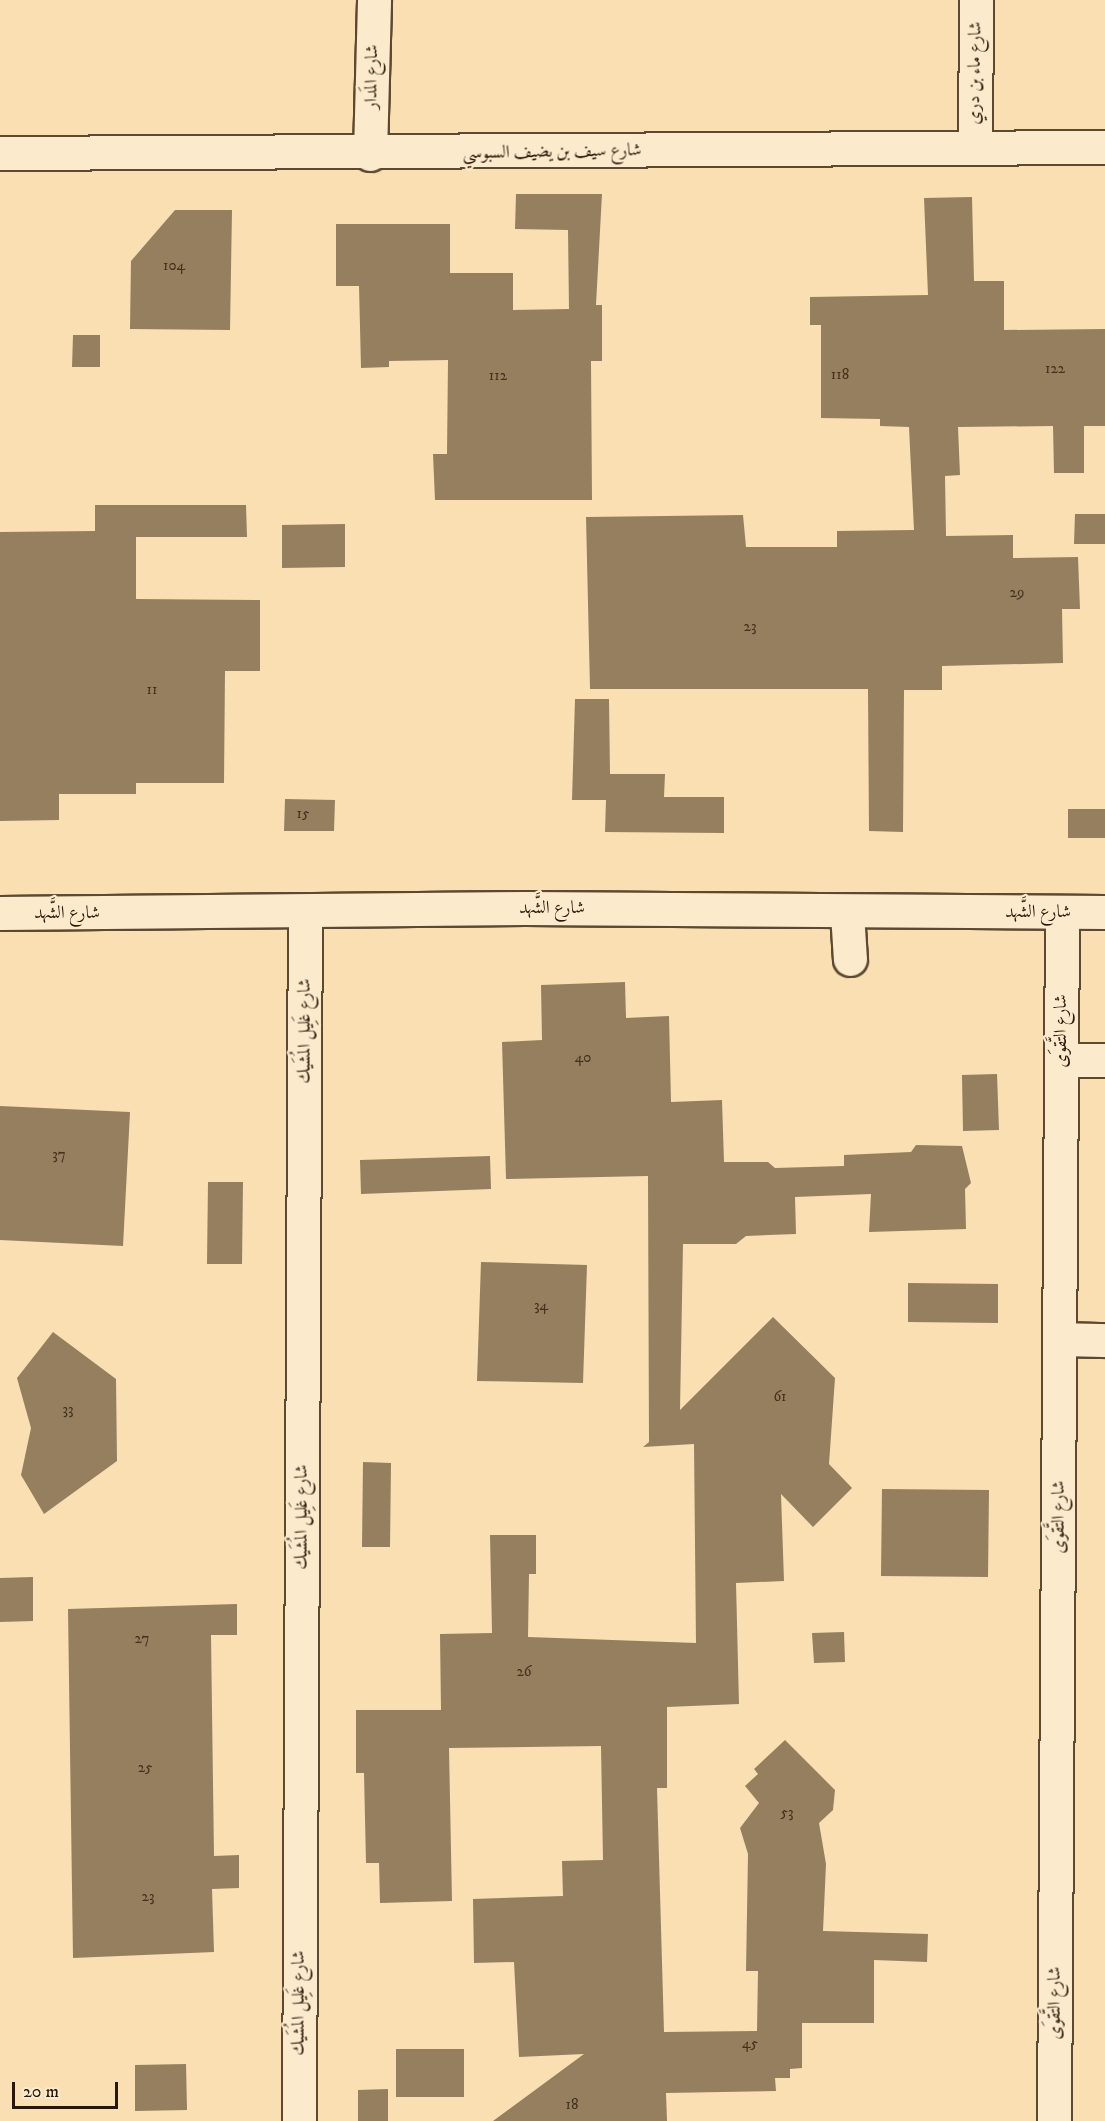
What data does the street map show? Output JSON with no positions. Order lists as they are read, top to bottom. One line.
{"streets":{"street":["شارع ماء بن دري","شارع المَدار","شارع سيف بن يضيف السبوسي","شارع الشَّهد","شارع غَلِيل المُشَيك","شارع التَّقوَى"]},"crossings":[["شارع ماء بن دري","شارع سيف بن يضيف السبوسي"],["شارع المَدار","شارع سيف بن يضيف السبوسي"],["شارع الشَّهد","شارع غَلِيل المُشَيك"],["شارع الشَّهد","شارع التَّقوَى"]],"house_numbers":["104","122","118","112","29","23","11","15","40","37","34","61","33","27","26","25","53","23","45","18"],"scale_bar":"20 m"}
